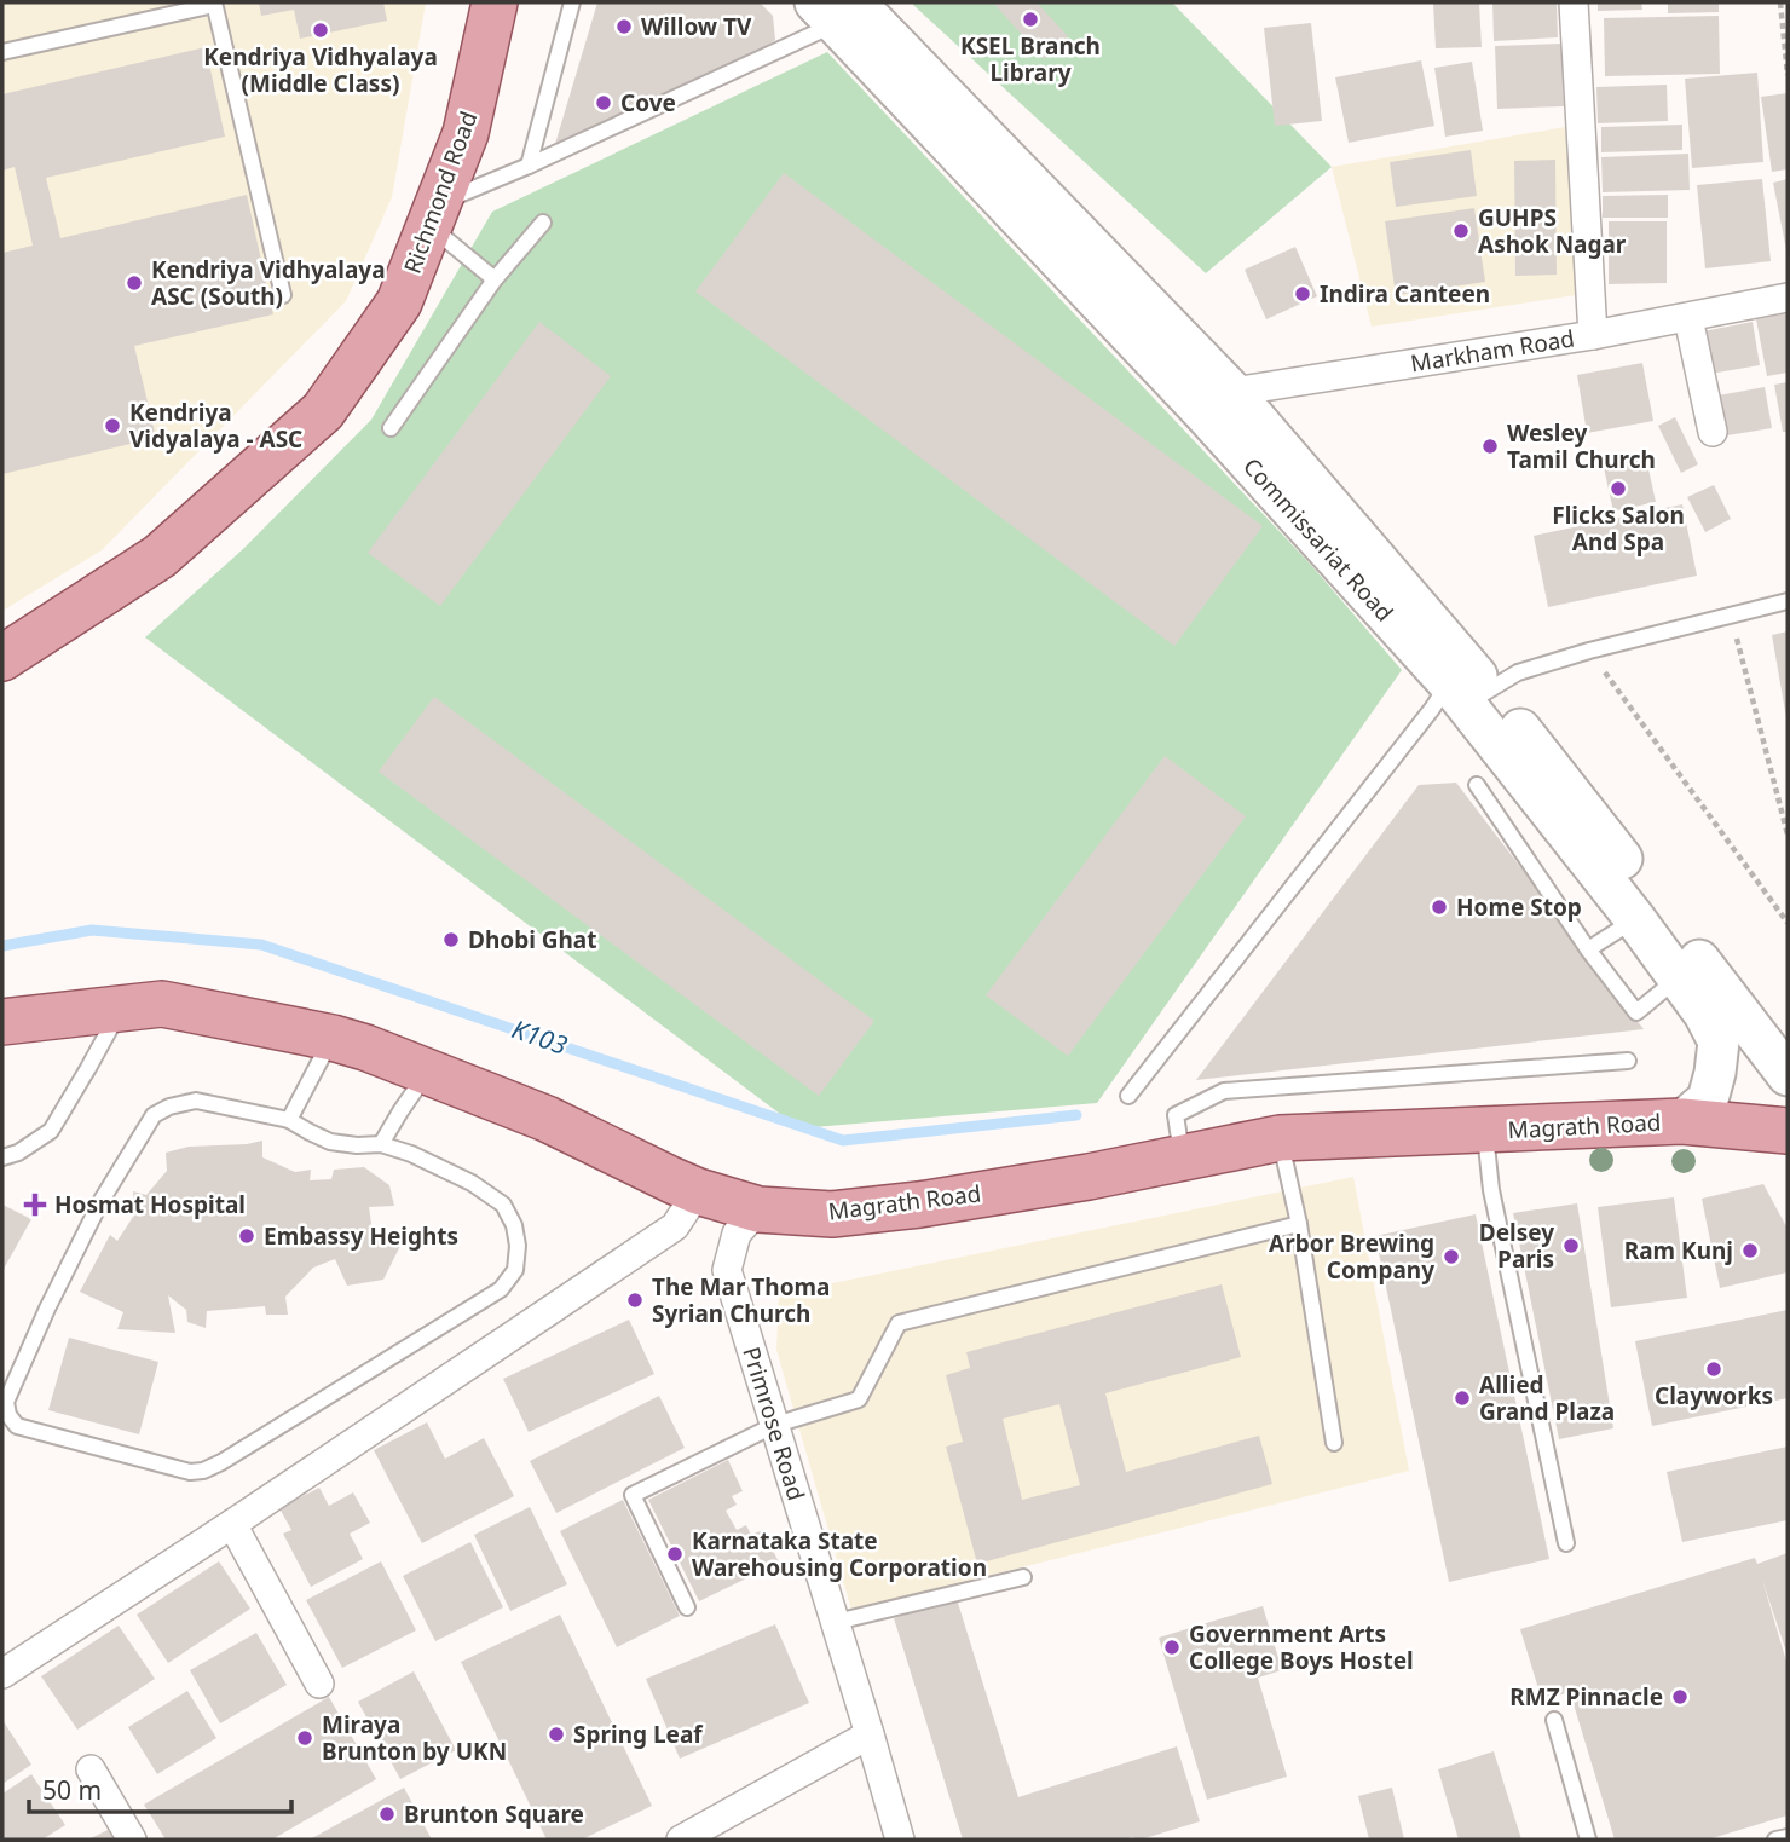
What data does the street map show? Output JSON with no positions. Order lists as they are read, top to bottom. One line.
{"streets":{"main road":["Richmond Road","Commissariat Road","Magrath Road"],"street":["Markham Road","Primrose Road"]},"crossings":[["Markham Road","Commissariat Road"],["Commissariat Road","Magrath Road"],["Magrath Road","Primrose Road"]],"water":["K103"],"places":{"other":["KSEL Branch Library","Willow TV","Kendriya Vidhyalaya (Middle Class)","Cove","GUHPS Ashok Nagar","Kendriya Vidhyalaya ASC (South)","Indira Canteen","Kendriya Vidyalaya - ASC","Wesley Tamil Church","Flicks Salon And Spa","Home Stop","Dhobi Ghat","Embassy Heights","Delsey Paris","Ram Kunj","Arbor Brewing Company","The Mar Thoma Syrian Church","Clayworks","Allied Grand Plaza","Karnataka State Warehousing Corporation","Government Arts College Boys Hostel","RMZ Pinnacle","Spring Leaf","Miraya Brunton by UKN","Brunton Square"],"health":["Hosmat Hospital"]},"scale_bar":"50 m"}
